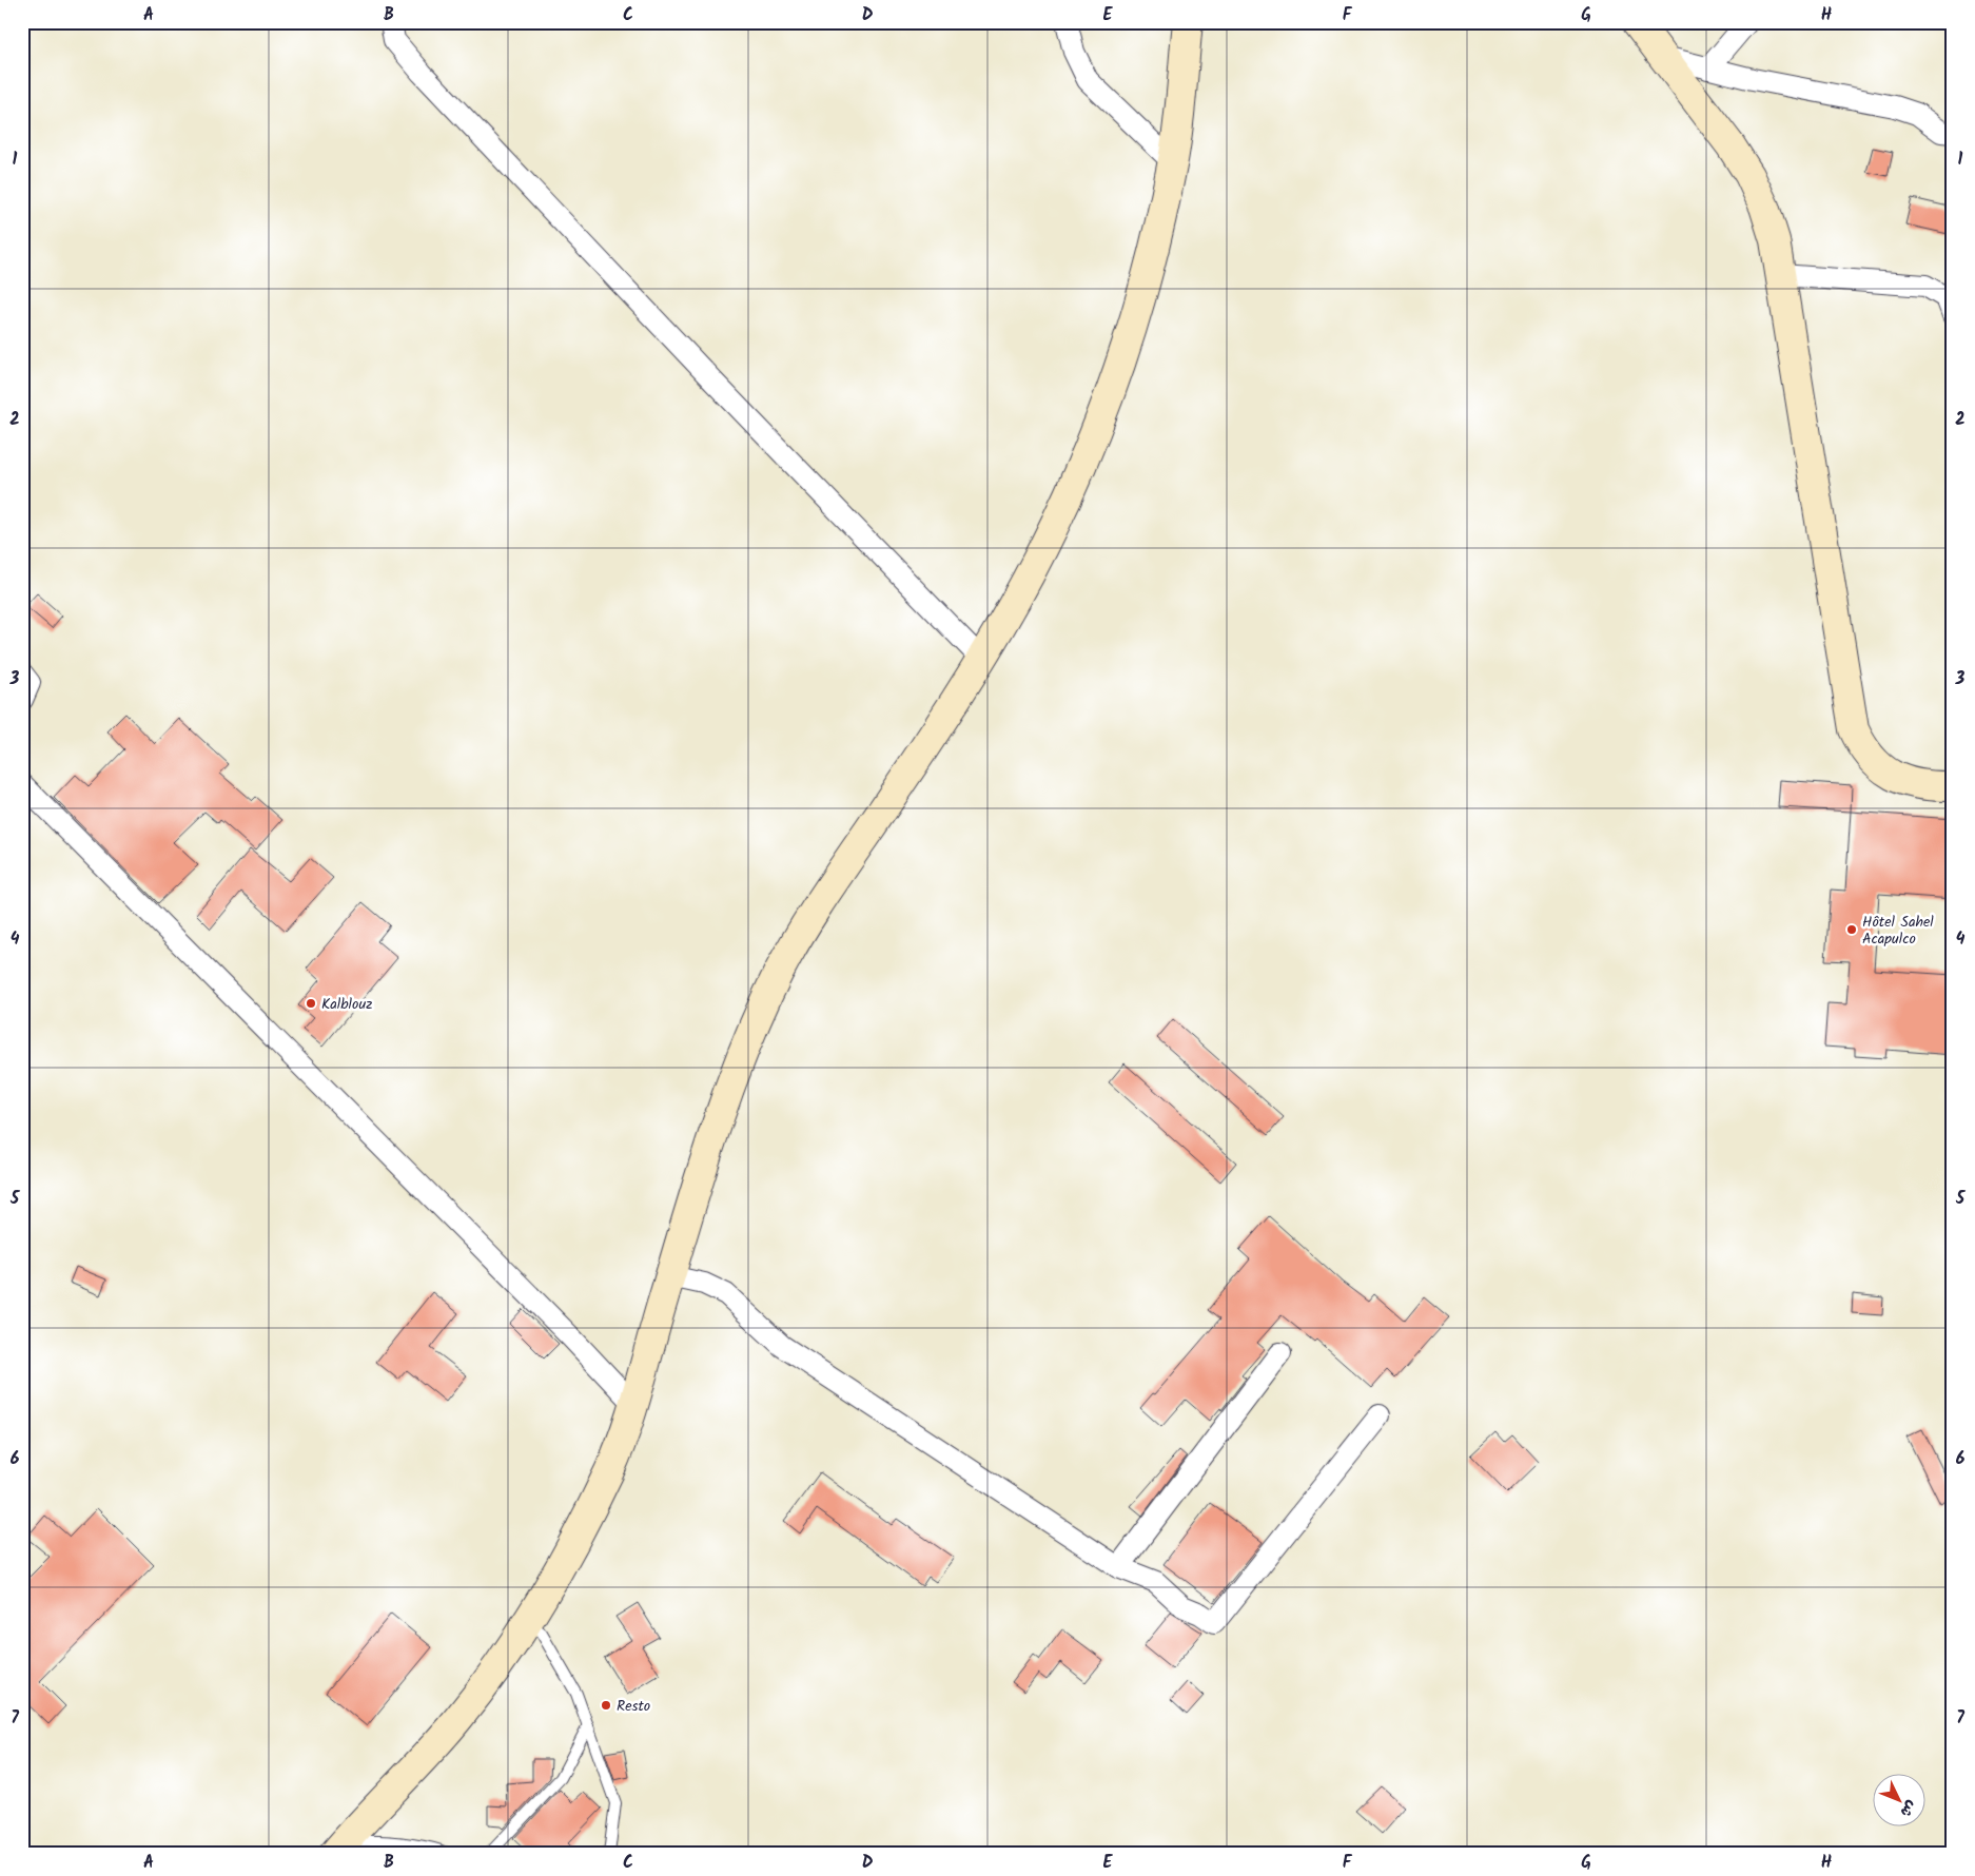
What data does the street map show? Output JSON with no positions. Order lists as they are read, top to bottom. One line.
{"places":["Hôtel Sahel Acapulco","Kalblouz","Resto"],"north":"bottom right","grid":{"columns":["A","B","C","D","E","F","G","H"],"rows":["1","2","3","4","5","6","7"]}}
